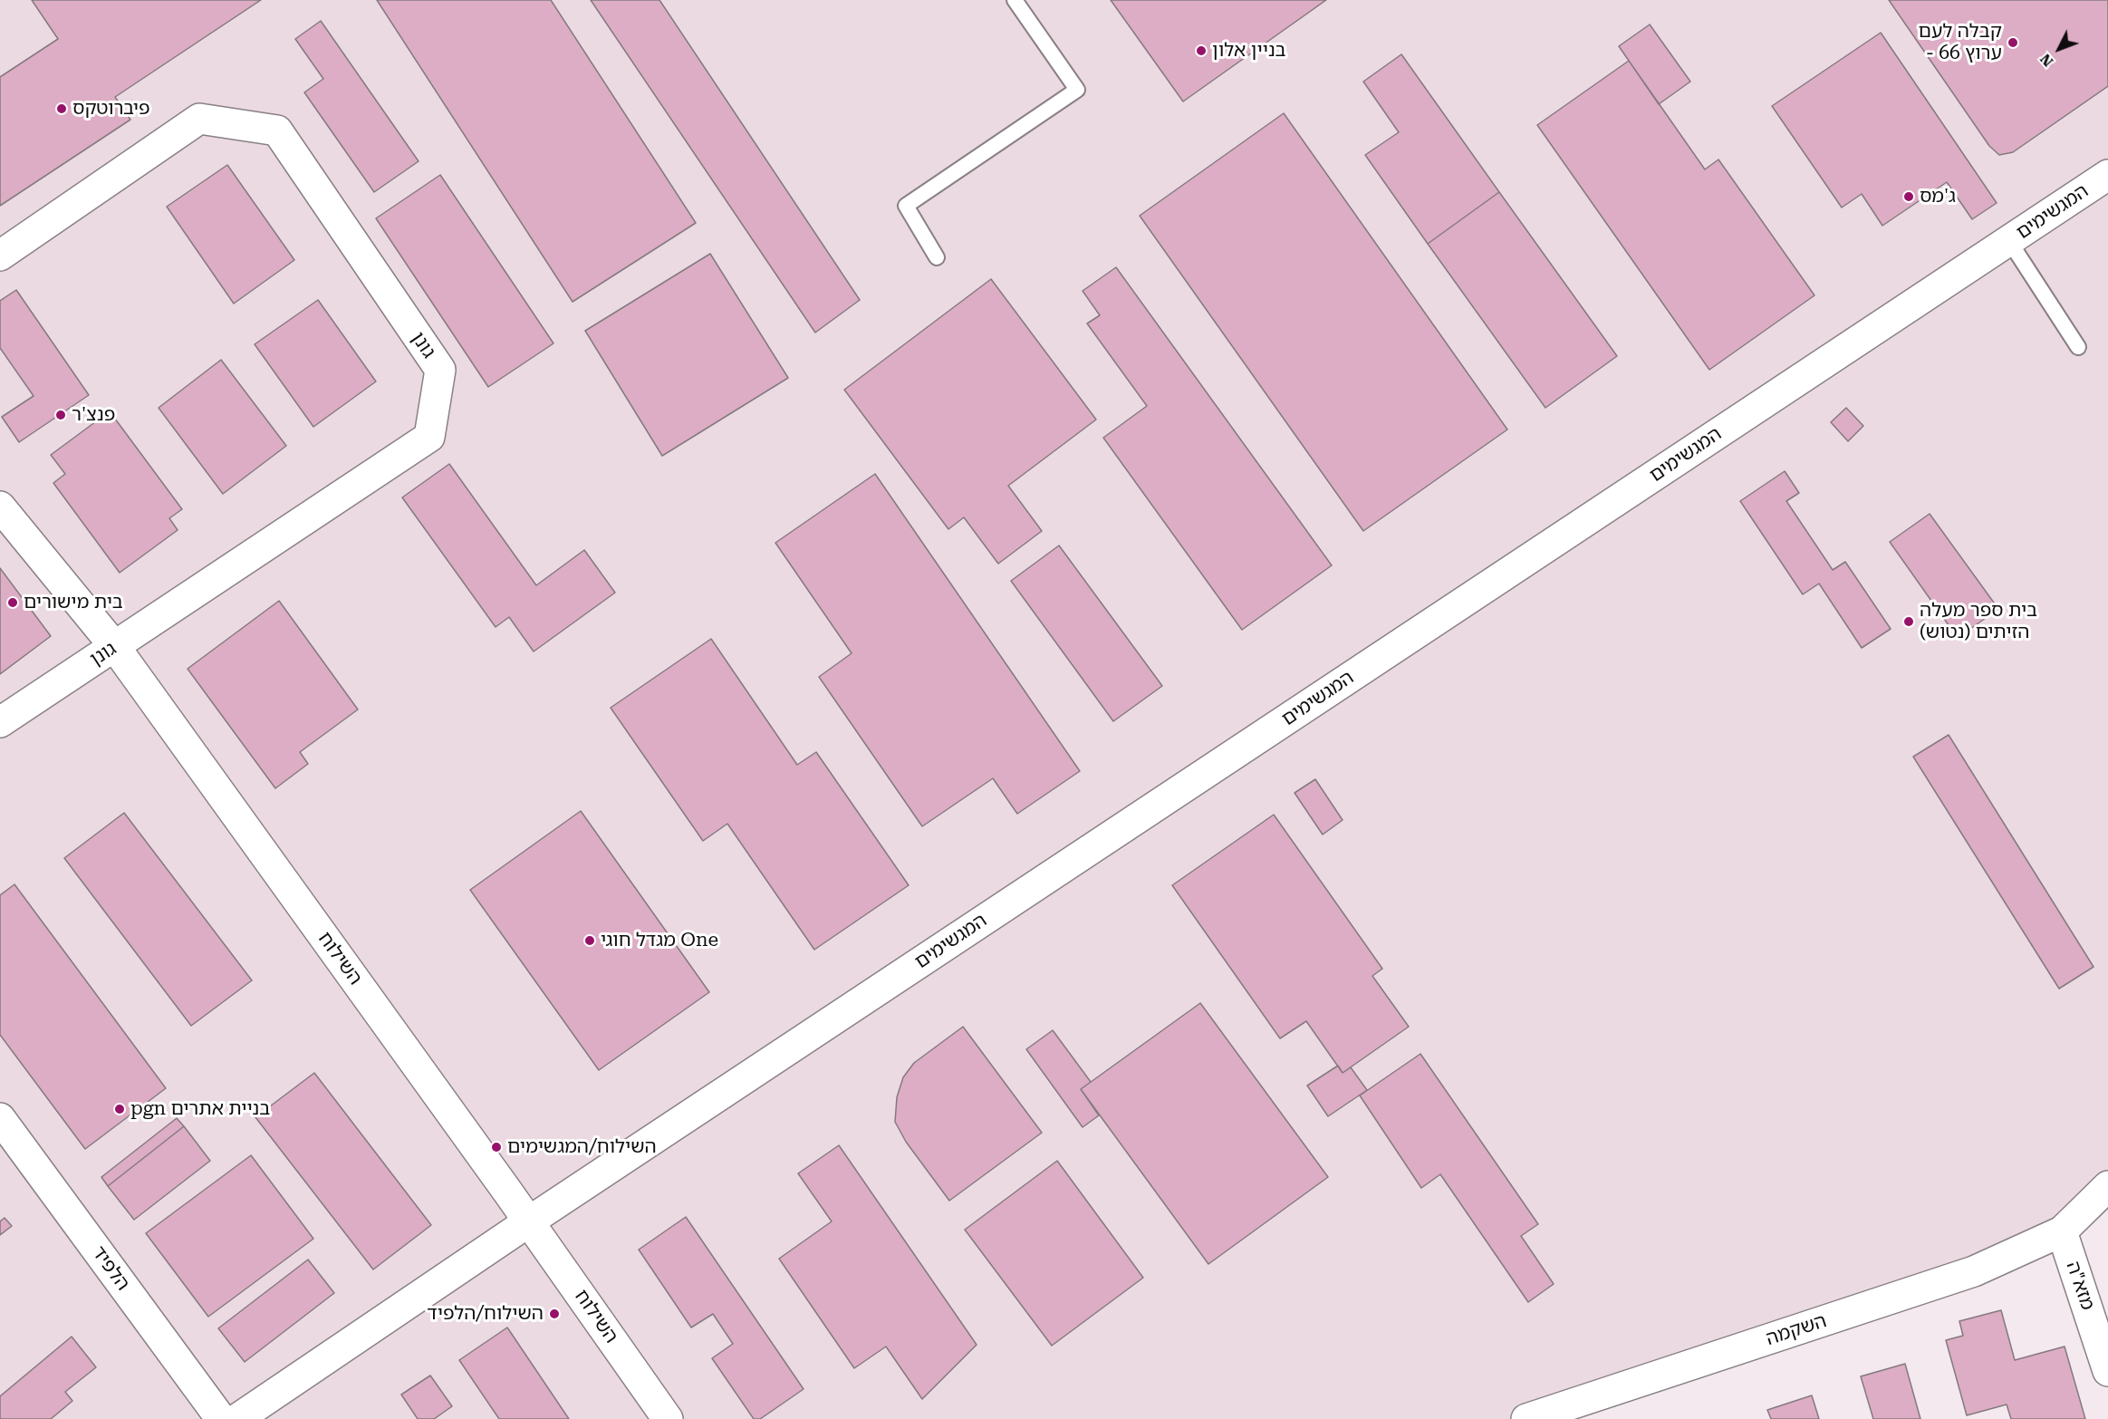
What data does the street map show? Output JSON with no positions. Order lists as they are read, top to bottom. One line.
{"streets":{"street":["המגשימים","גונן","השילוח","הלפיד","מזא\"ה","השקמה"]},"crossings":[["המגשימים","השילוח"],["גונן","השילוח"],["מזא\"ה","השקמה"]],"places":["קבלה לעם - ערוץ 66","בניין אלון","פיברוטקס","ג'מס","פנצ'ר","בית מישורים","בית ספר מעלה הזיתים (נטוש)","מגדל חוגי One","pgn בניית אתרים","השילוח/המגשימים","השילוח/הלפיד"],"north":"bottom left"}
